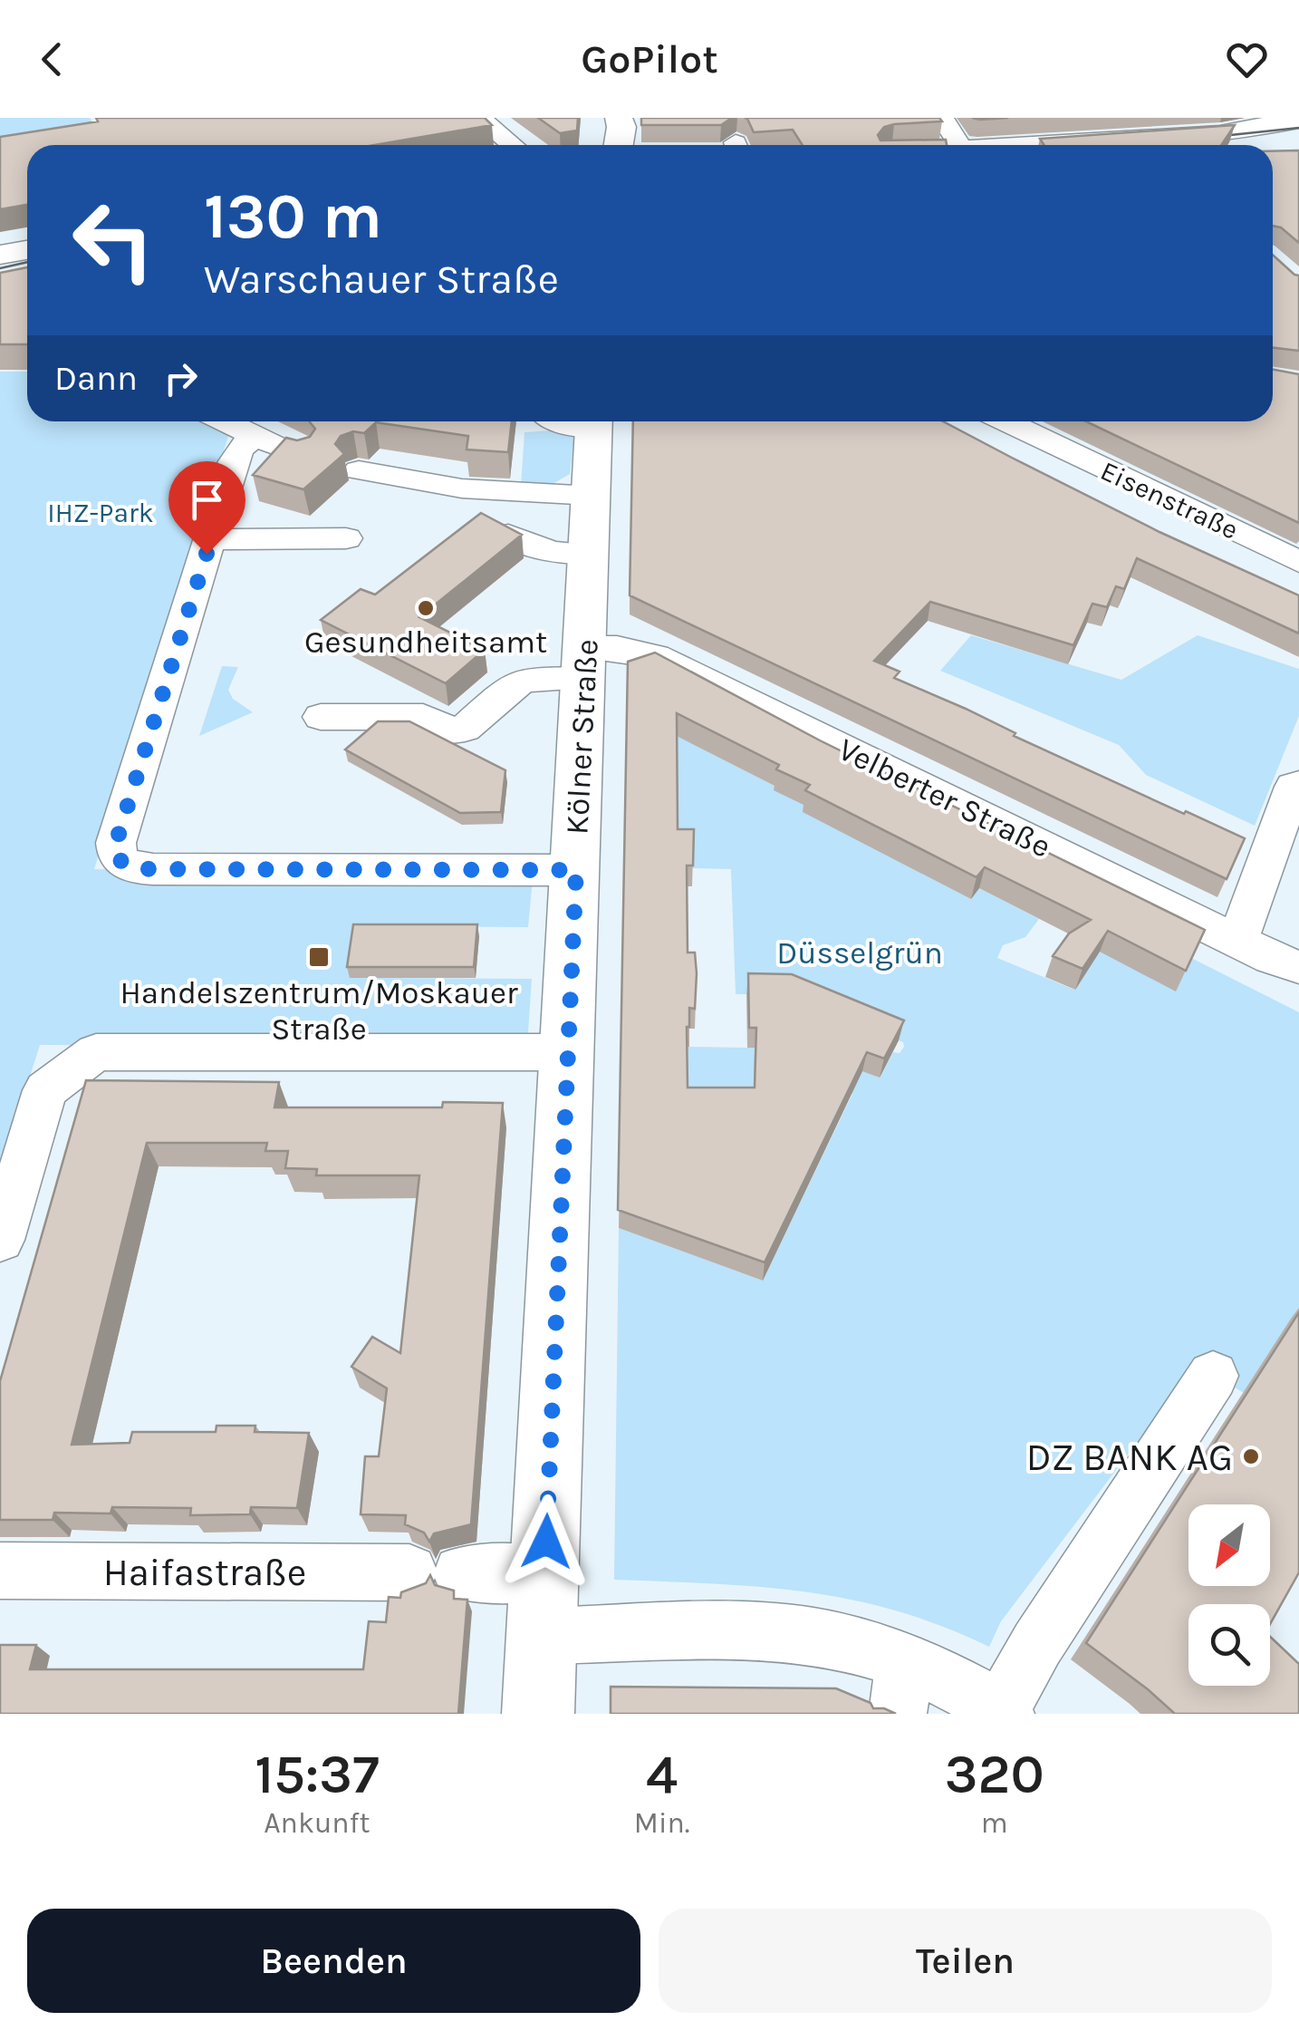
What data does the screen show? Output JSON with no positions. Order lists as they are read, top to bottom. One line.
{"streets":{"main road":["Kölner Straße"],"street":["Eisenstraße","Velberter Straße","Haifastraße"]},"crossings":[["Kölner Straße","Velberter Straße"],["Kölner Straße","Haifastraße"]],"parks":["IHZ-Park","Düsselgrün"],"places":{"other":["Gesundheitsamt","DZ BANK AG"],"transit":["Handelszentrum/Moskauer Straße"]},"north":"bottom left","page":{"header":"GoPilot","turn":["130 m","Warschauer Straße"],"then":"Dann","eta":["15:37","Ankunft","4","Min.","320","m"],"buttons":["Beenden","Teilen"]}}
